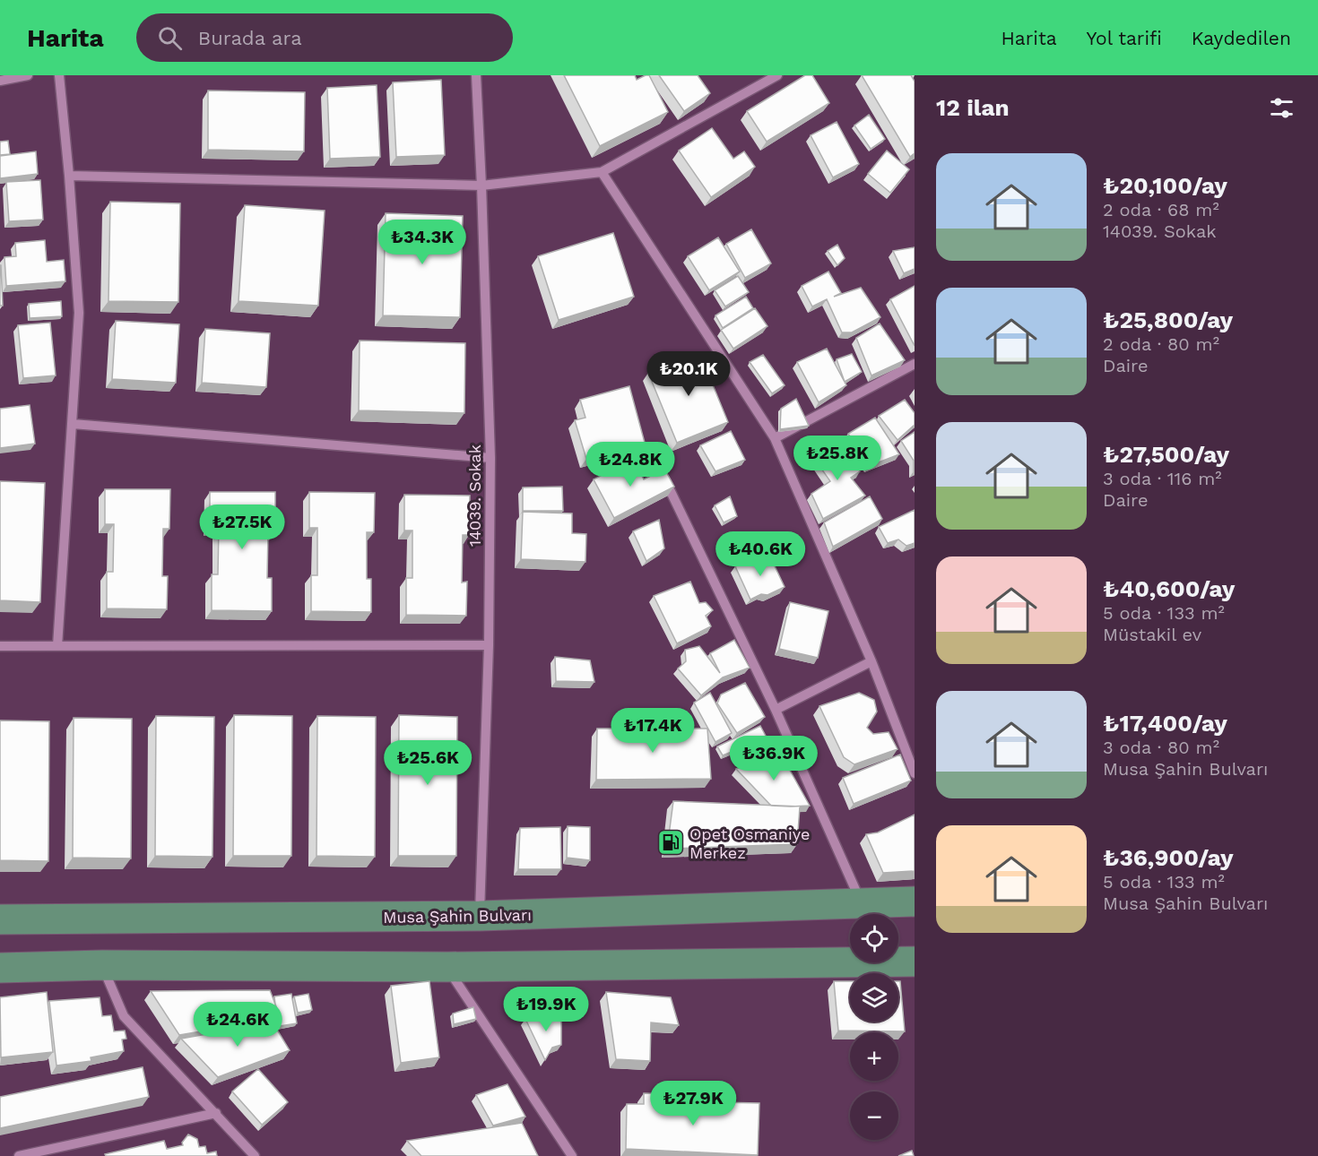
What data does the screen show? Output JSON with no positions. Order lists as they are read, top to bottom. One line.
{"streets":{"main road":["Musa Şahin Bulvarı"],"street":["14039. Sokak"]},"crossings":[["14039. Sokak","Musa Şahin Bulvarı"]],"places":{"fuel station":["Opet Osmaniye Merkez"]},"page":{"header":"Harita","search":"Burada ara","nav":["Harita","Yol tarifi","Kaydedilen"],"heading":"12 ilan","list":[{"name":"₺20,100/ay","note":"2 oda · 68 m² · 14039. Sokak"},{"name":"₺25,800/ay","note":"2 oda · 80 m² · Daire"},{"name":"₺27,500/ay","note":"3 oda · 116 m² · Daire"},{"name":"₺40,600/ay","note":"5 oda · 133 m² · Müstakil ev"},{"name":"₺17,400/ay","note":"3 oda · 80 m² · Musa Şahin Bulvarı"},{"name":"₺36,900/ay","note":"5 oda · 133 m² · Musa Şahin Bulvarı"}],"price":["₺34.3K","₺20.1K","₺25.8K","₺24.8K","₺27.5K","₺40.6K","₺17.4K","₺36.9K","₺25.6K","₺19.9K","₺24.6K","₺27.9K"],"map_buttons":["+","−"]}}
